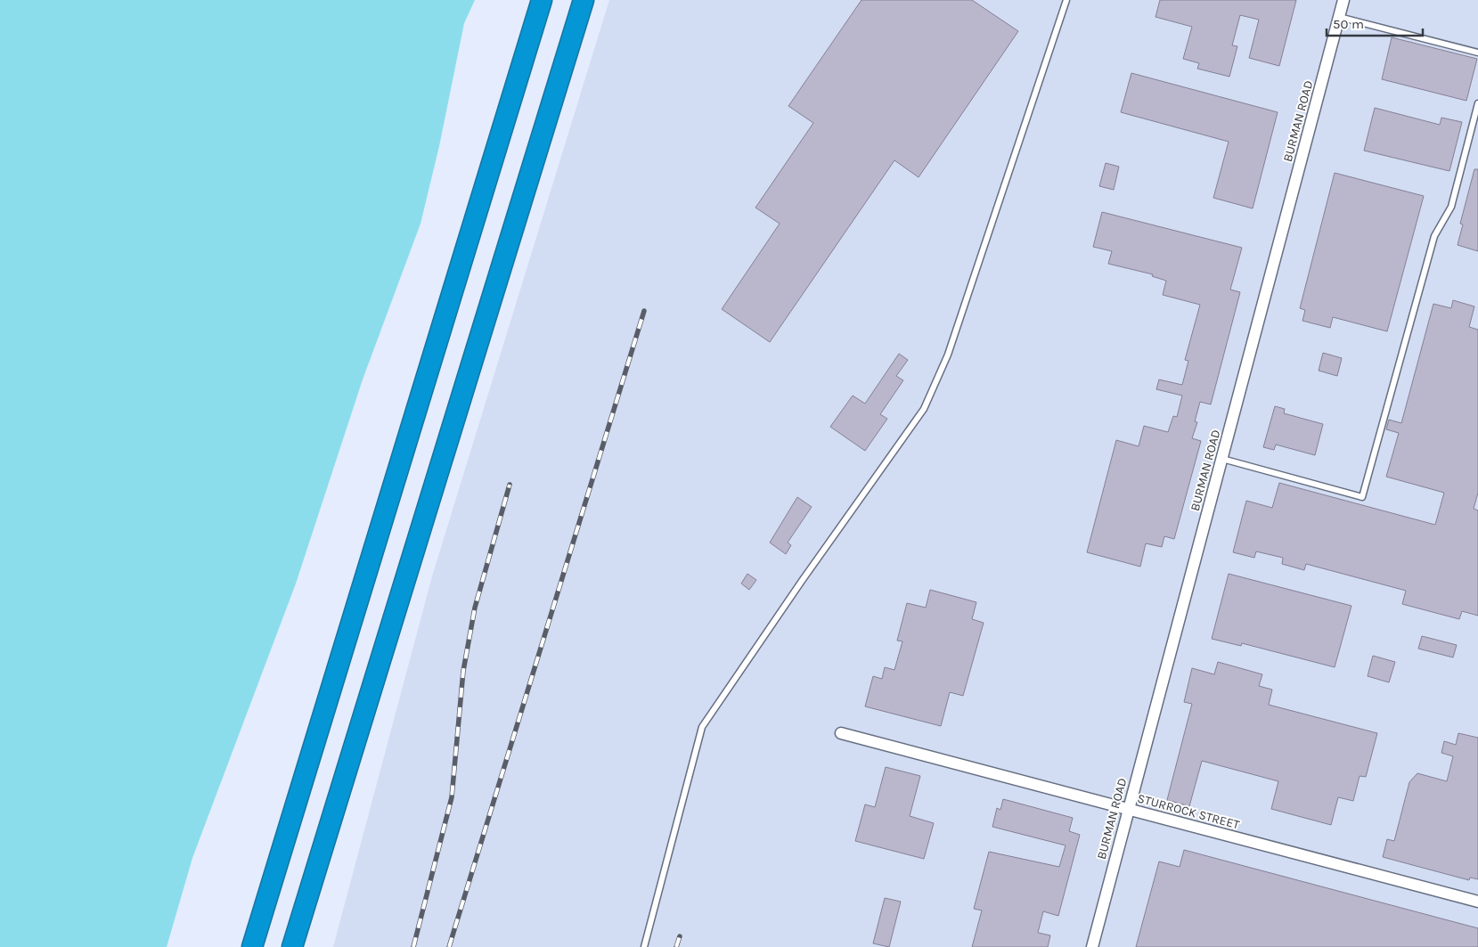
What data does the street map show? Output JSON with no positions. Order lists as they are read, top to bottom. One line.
{"streets":{"street":["BURMAN ROAD","STURROCK STREET"]},"crossings":[["BURMAN ROAD","STURROCK STREET"]],"scale_bar":"50 m"}
